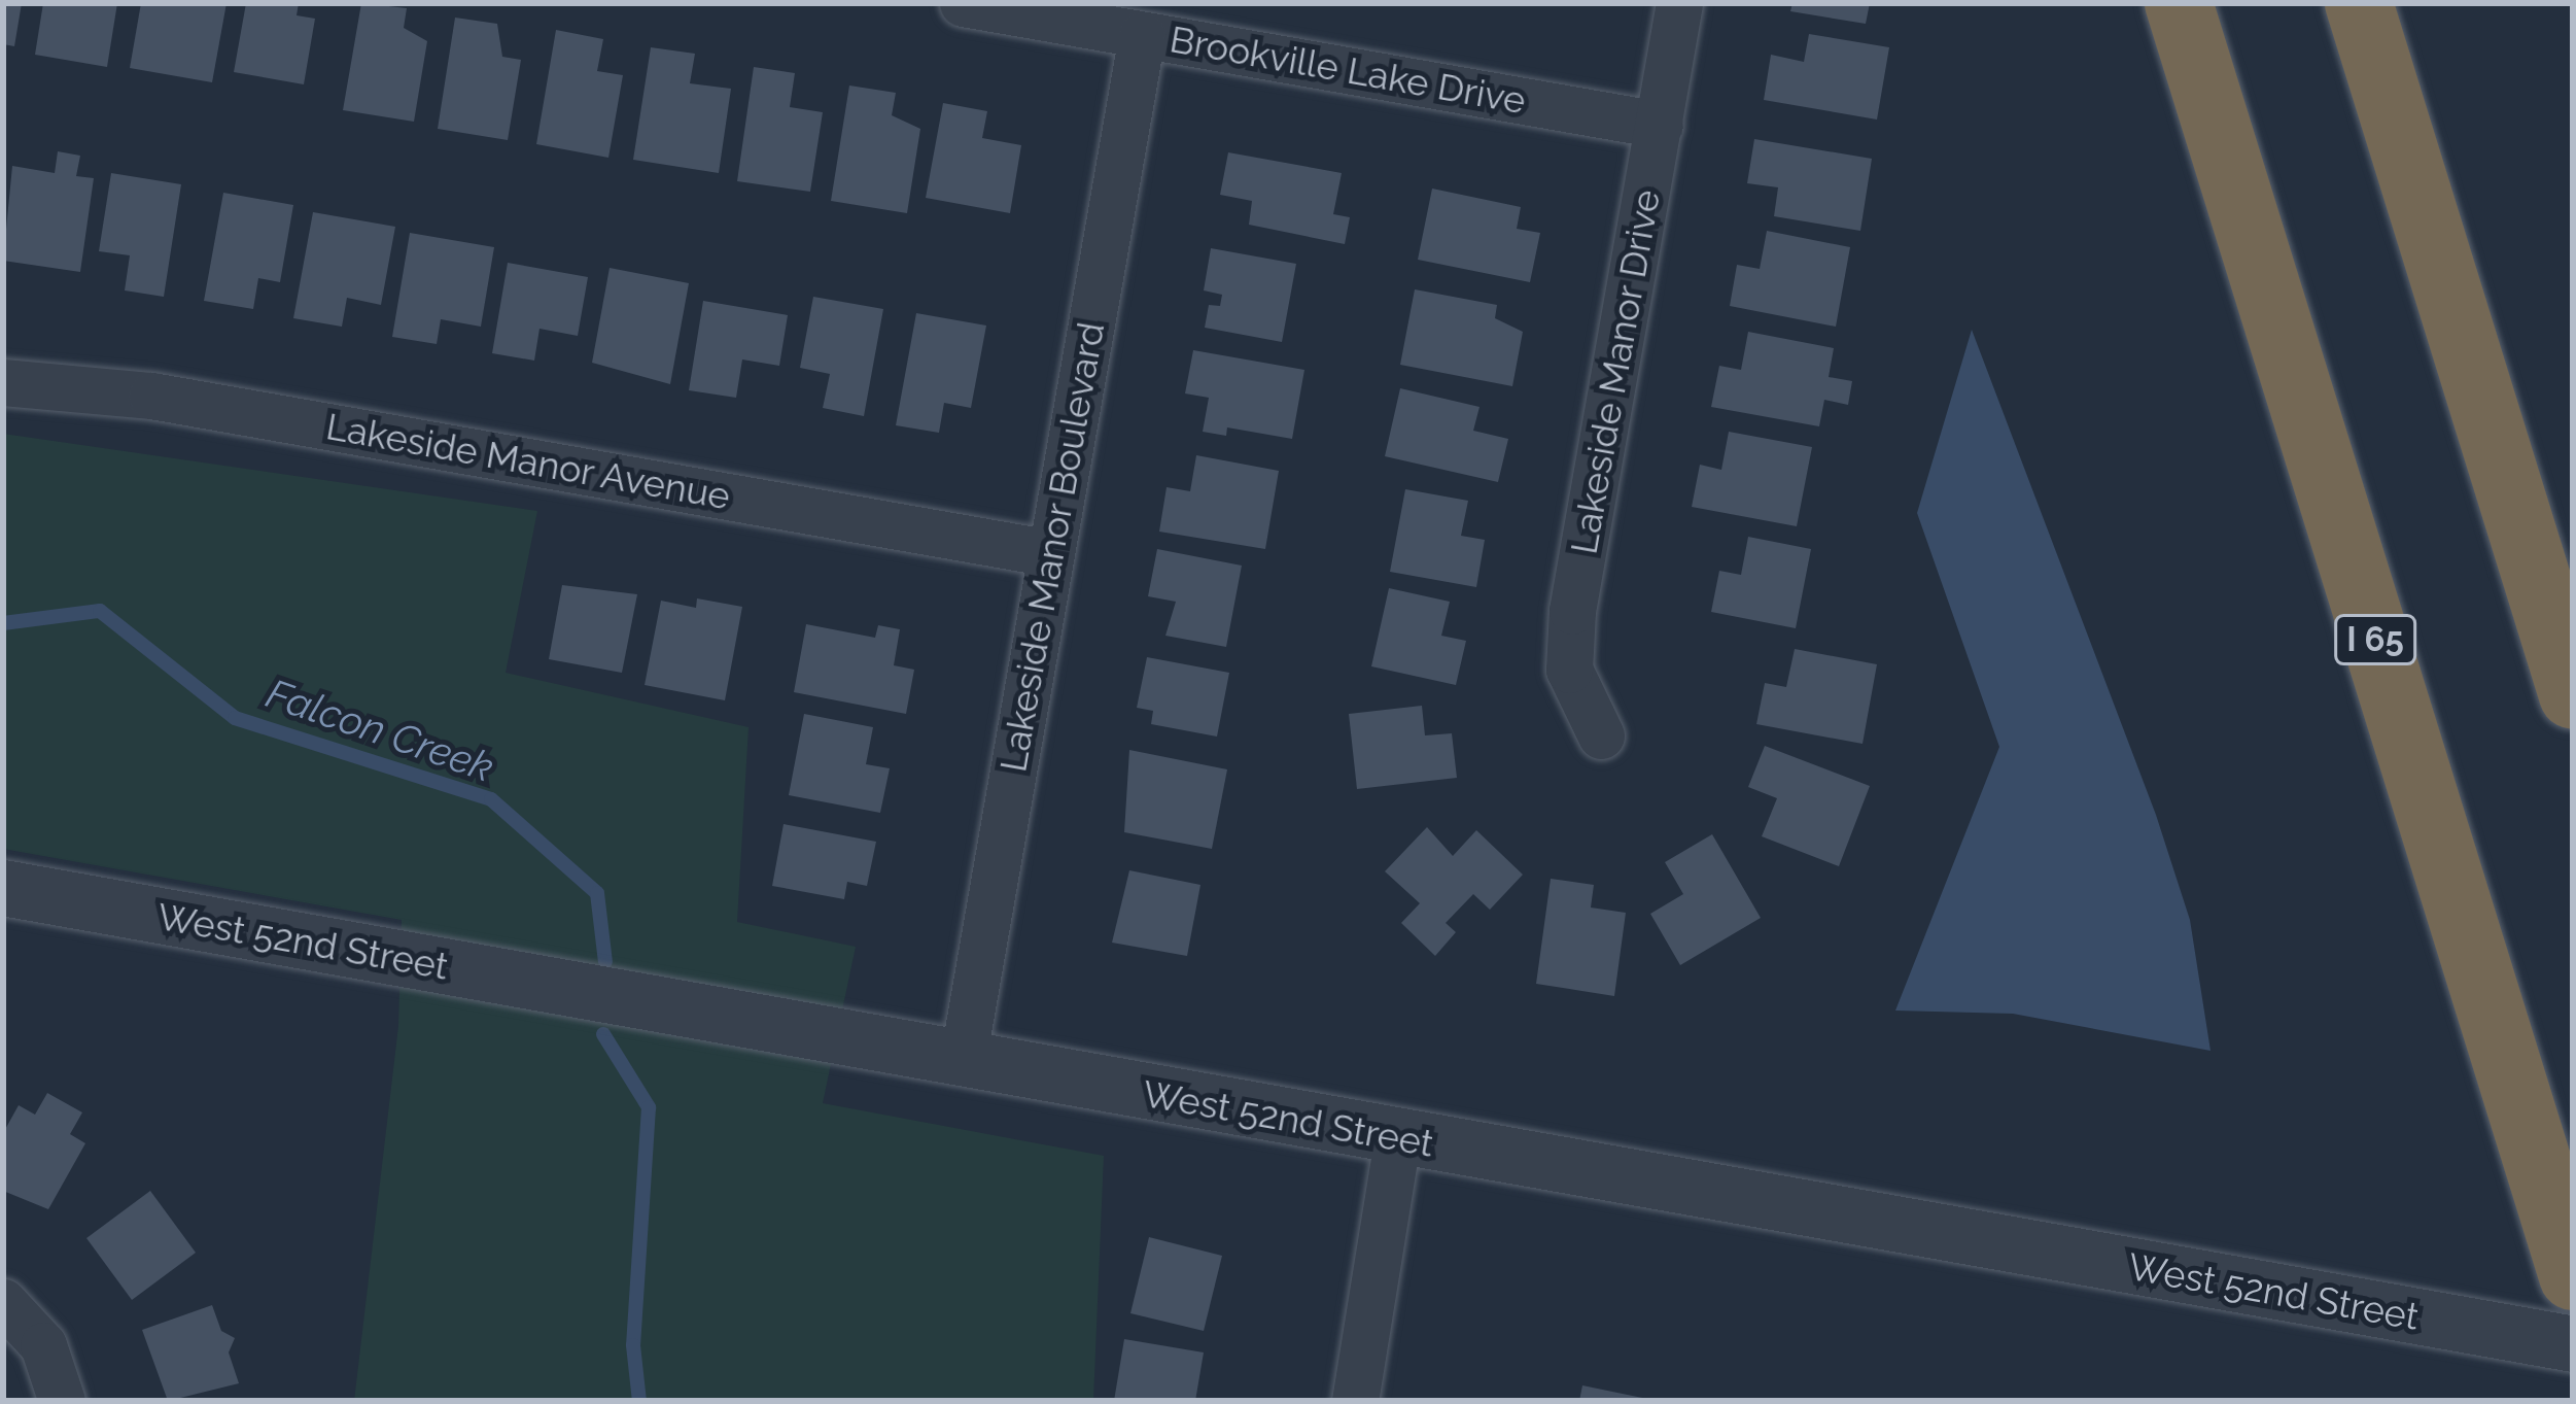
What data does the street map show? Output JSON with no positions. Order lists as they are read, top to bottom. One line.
{"streets":{"highway":["I 65"],"street":["Brookville Lake Drive","Lakeside Manor Drive","Lakeside Manor Avenue","Lakeside Manor Boulevard","West 52nd Street"]},"crossings":[["Brookville Lake Drive","Lakeside Manor Drive"],["Brookville Lake Drive","Lakeside Manor Boulevard"],["Lakeside Manor Avenue","Lakeside Manor Boulevard"],["Lakeside Manor Boulevard","West 52nd Street"]],"water":["Falcon Creek"]}
